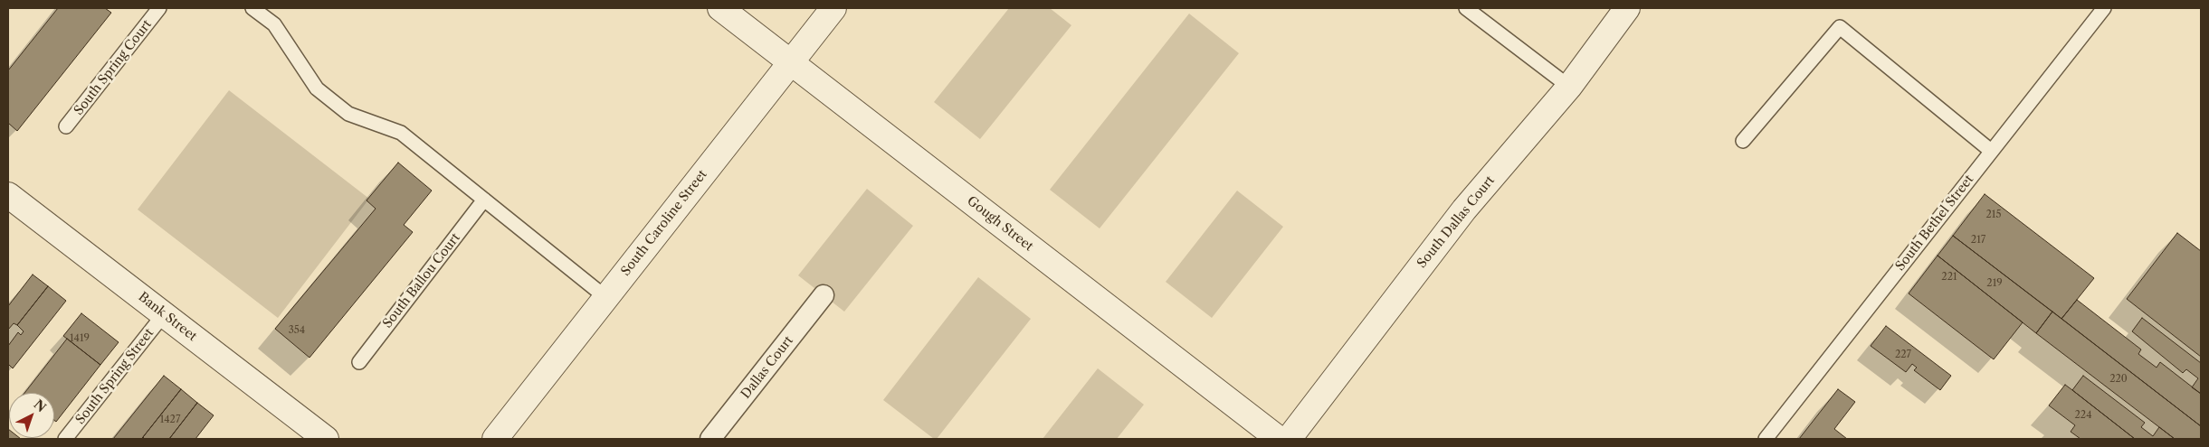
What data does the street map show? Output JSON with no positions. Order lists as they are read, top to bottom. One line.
{"streets":{"street":["South Dallas Court","South Caroline Street","Gough Street","Bank Street","Dallas Court"],"lane":["South Spring Court","South Bethel Street","South Ballou Court","South Spring Street"]},"crossings":[["South Caroline Street","Gough Street"],["Bank Street","South Spring Street"]],"house_numbers":["215","217","221","219","354","1419","227","220","224","1427"],"north":"top right"}
